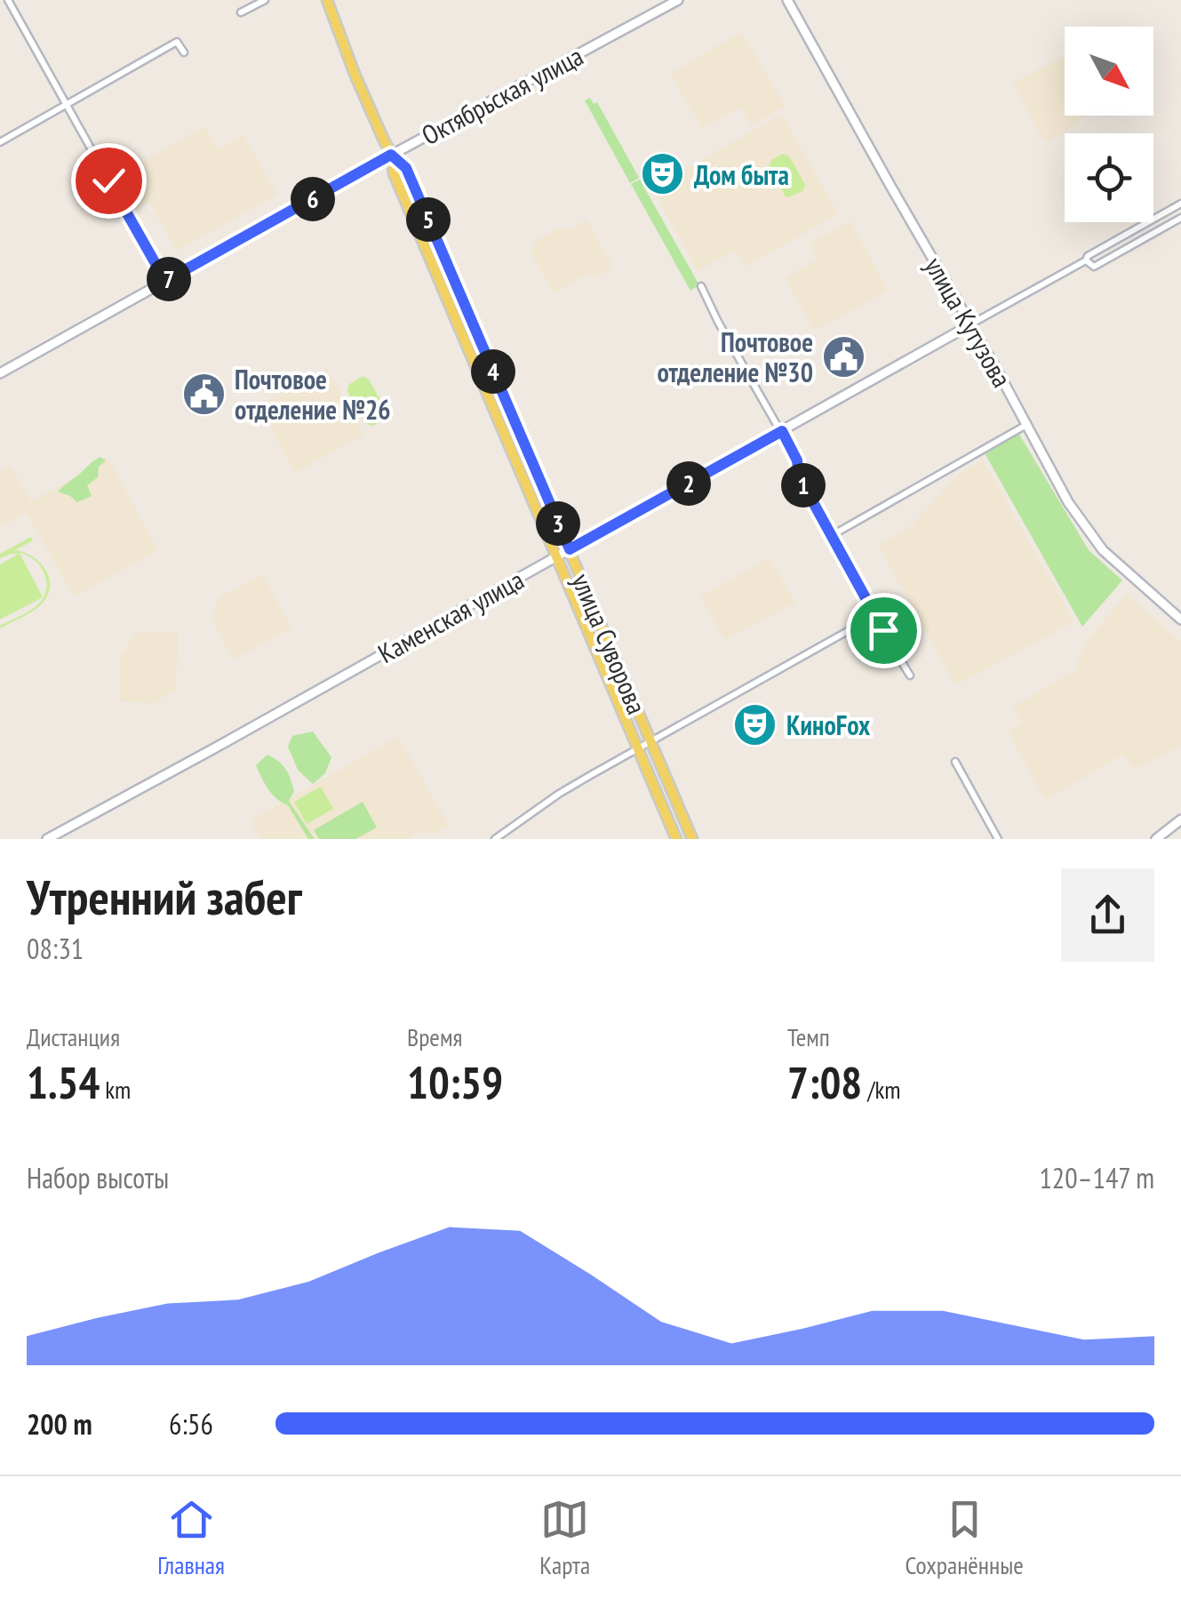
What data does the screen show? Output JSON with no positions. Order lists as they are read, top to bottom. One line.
{"streets":{"main road":["улица Суворова"],"street":["Октябрьская улица","улица Кутузова","Каменская улица"]},"crossings":[["Октябрьская улица","улица Суворова"],["улица Кутузова","Каменская улица"],["Каменская улица","улица Суворова"]],"places":{"theatre":["Дом быта","КиноFox"],"public building":["Почтовое отделение №30","Почтовое отделение №26"]},"north":"bottom right","page":{"pins":["6","5","7","4","2","1","3"],"heading":["Утренний забег","08:31"],"stats":[["Дистанция","1.54 km"],["Время","10:59"],["Темп","7:08 /km"]],"chart":["Набор высоты","120–147 m"],"list":[{"name":"200 m","note":"6:56"}],"tabs":["Главная","Карта","Сохранённые"]}}
